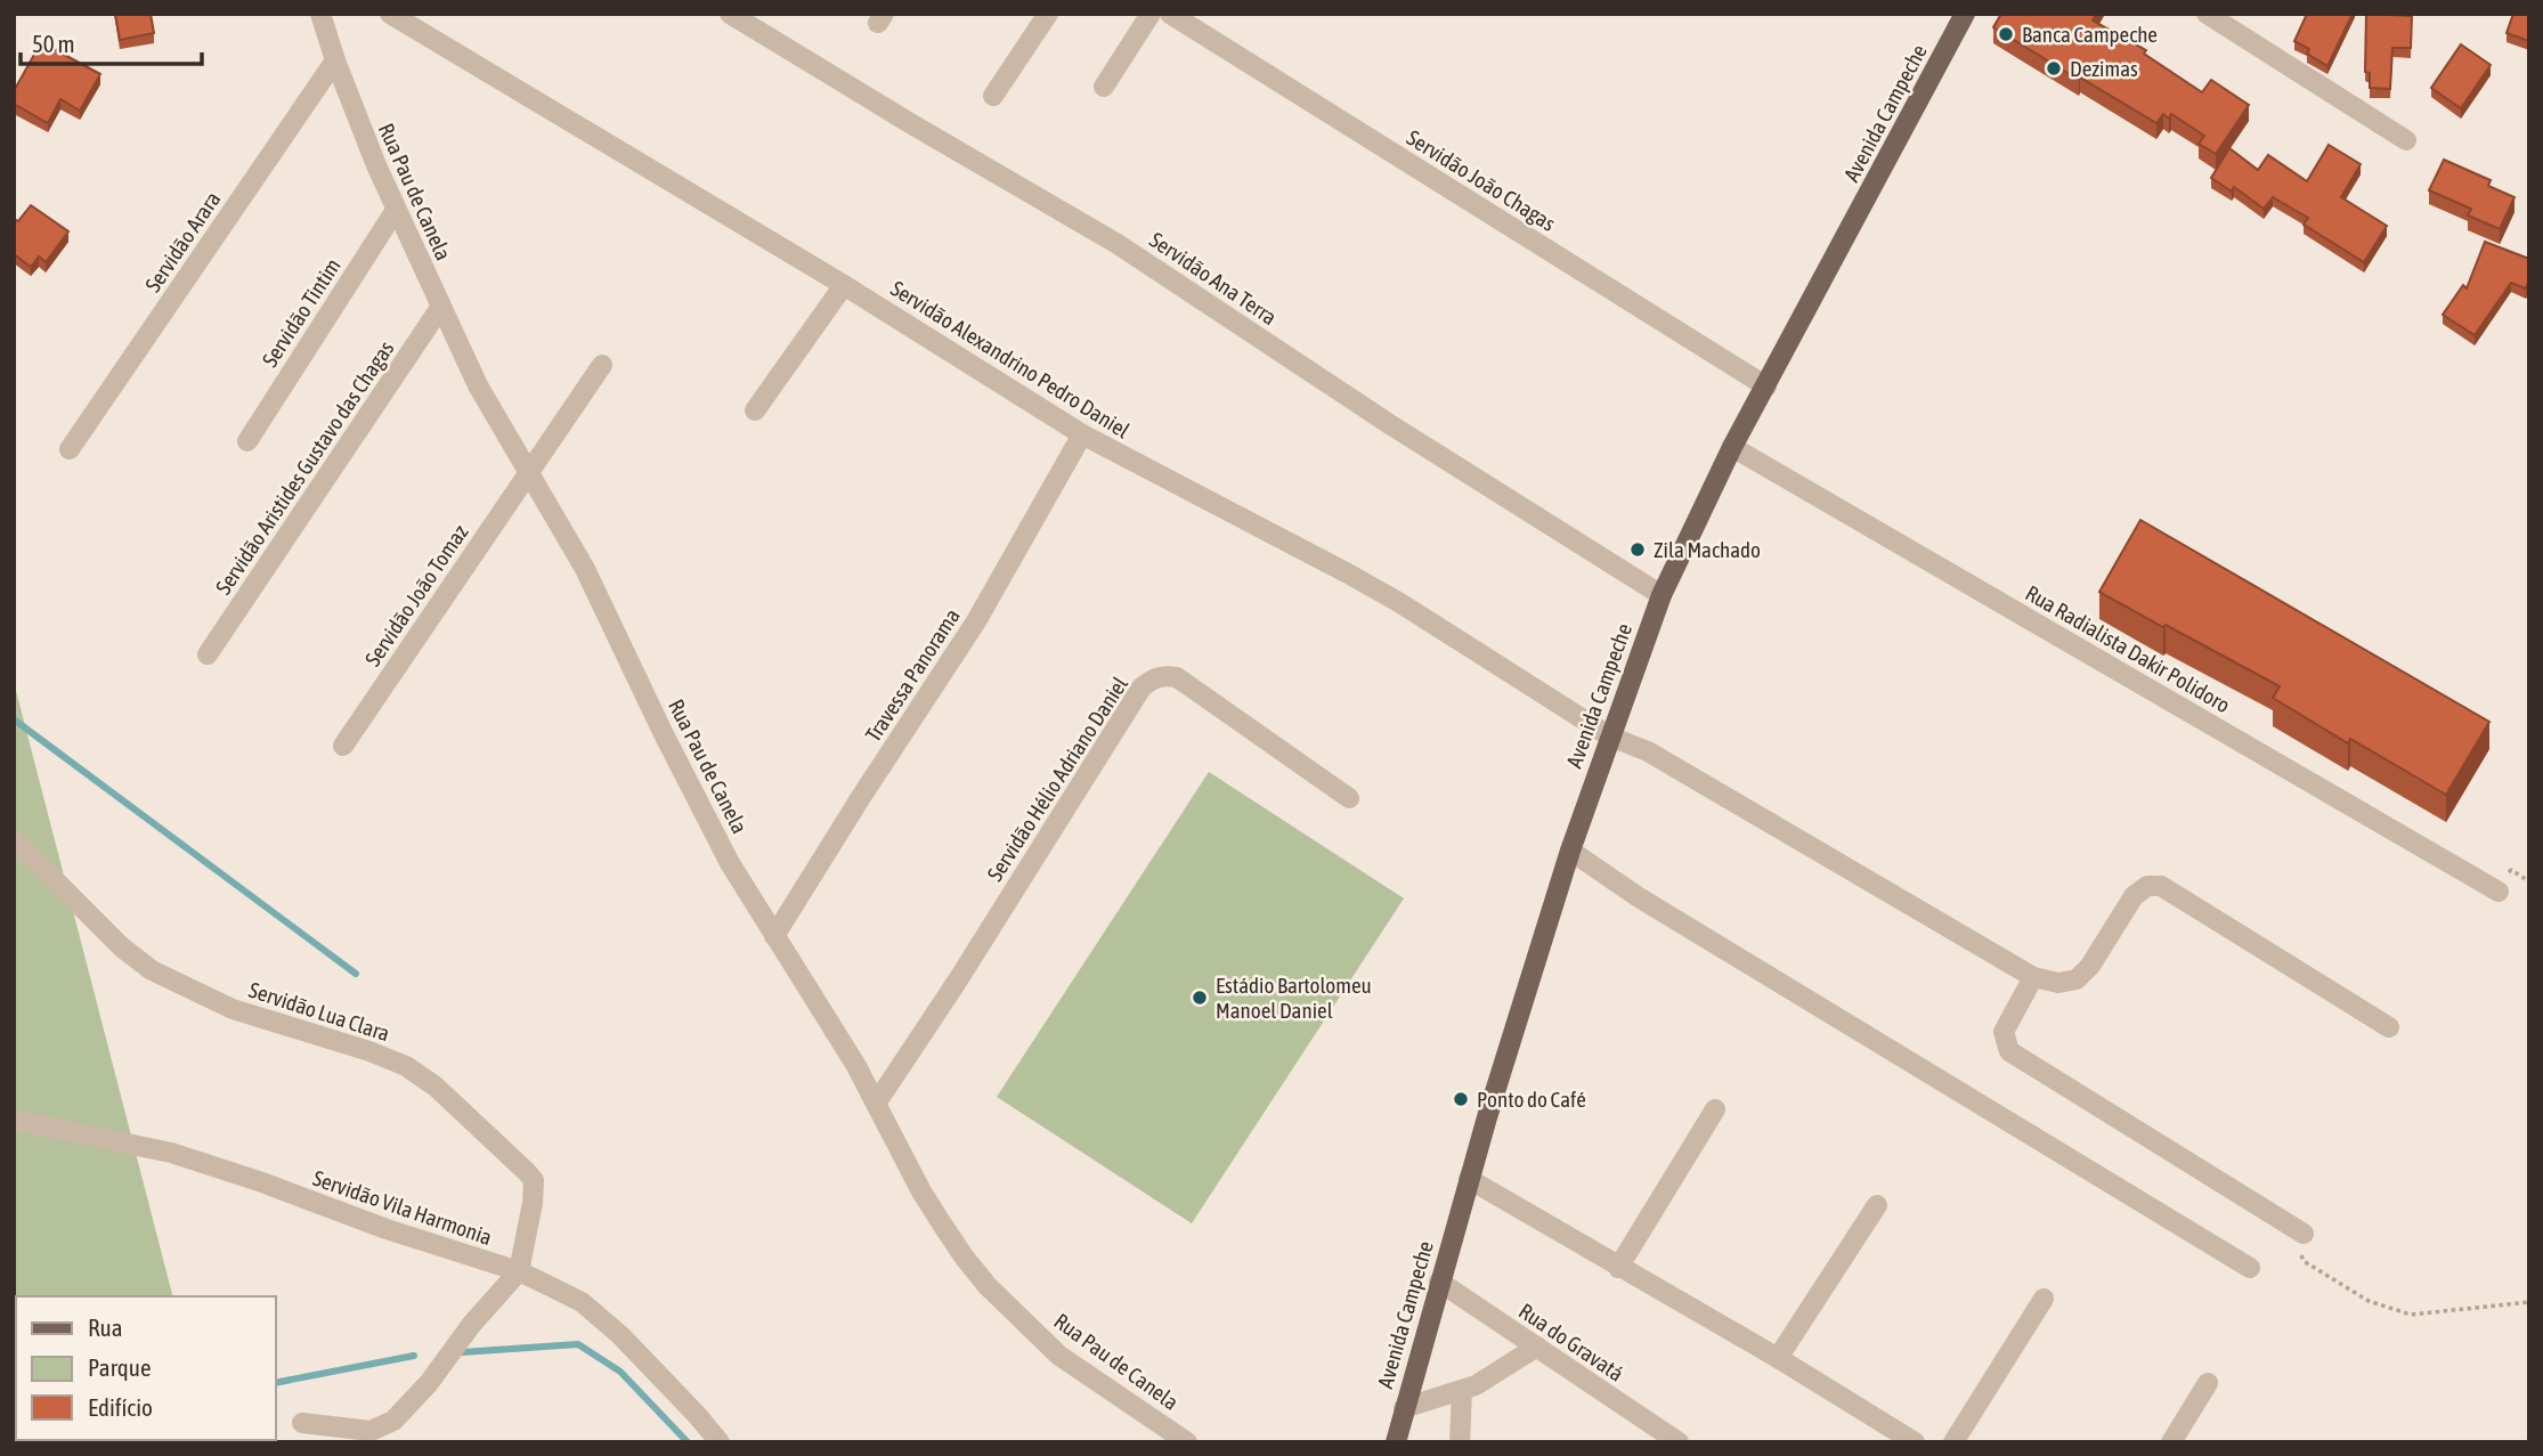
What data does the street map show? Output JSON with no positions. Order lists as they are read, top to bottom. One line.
{"streets":{"main road":["Avenida Campeche"],"street":["Servidão João Chagas","Rua Pau de Canela","Servidão Arara","Servidão Ana Terra","Servidão Tintim","Servidão Alexandrino Pedro Daniel","Servidão Aristides Gustavo das Chagas","Servidão João Tomaz","Rua Radialista Dakir Polidoro","Travessa Panorama","Servidão Hélio Adriano Daniel","Servidão Lua Clara","Servidão Vila Harmonia","Rua do Gravatá"]},"crossings":[["Avenida Campeche","Servidão João Chagas"],["Avenida Campeche","Servidão Ana Terra"],["Avenida Campeche","Servidão Alexandrino Pedro Daniel"],["Avenida Campeche","Rua Radialista Dakir Polidoro"],["Avenida Campeche","Rua do Gravatá"],["Rua Pau de Canela","Servidão Arara"],["Rua Pau de Canela","Servidão Tintim"],["Rua Pau de Canela","Servidão Aristides Gustavo das Chagas"],["Rua Pau de Canela","Servidão João Tomaz"],["Rua Pau de Canela","Travessa Panorama"],["Rua Pau de Canela","Servidão Hélio Adriano Daniel"],["Servidão Alexandrino Pedro Daniel","Travessa Panorama"],["Servidão Lua Clara","Servidão Vila Harmonia"]],"places":["Banca Campeche","Dezimas","Zila Machado","Estádio Bartolomeu Manoel Daniel","Ponto do Café"],"legend":["Rua","Parque","Edifício"],"scale_bar":"50 m"}
